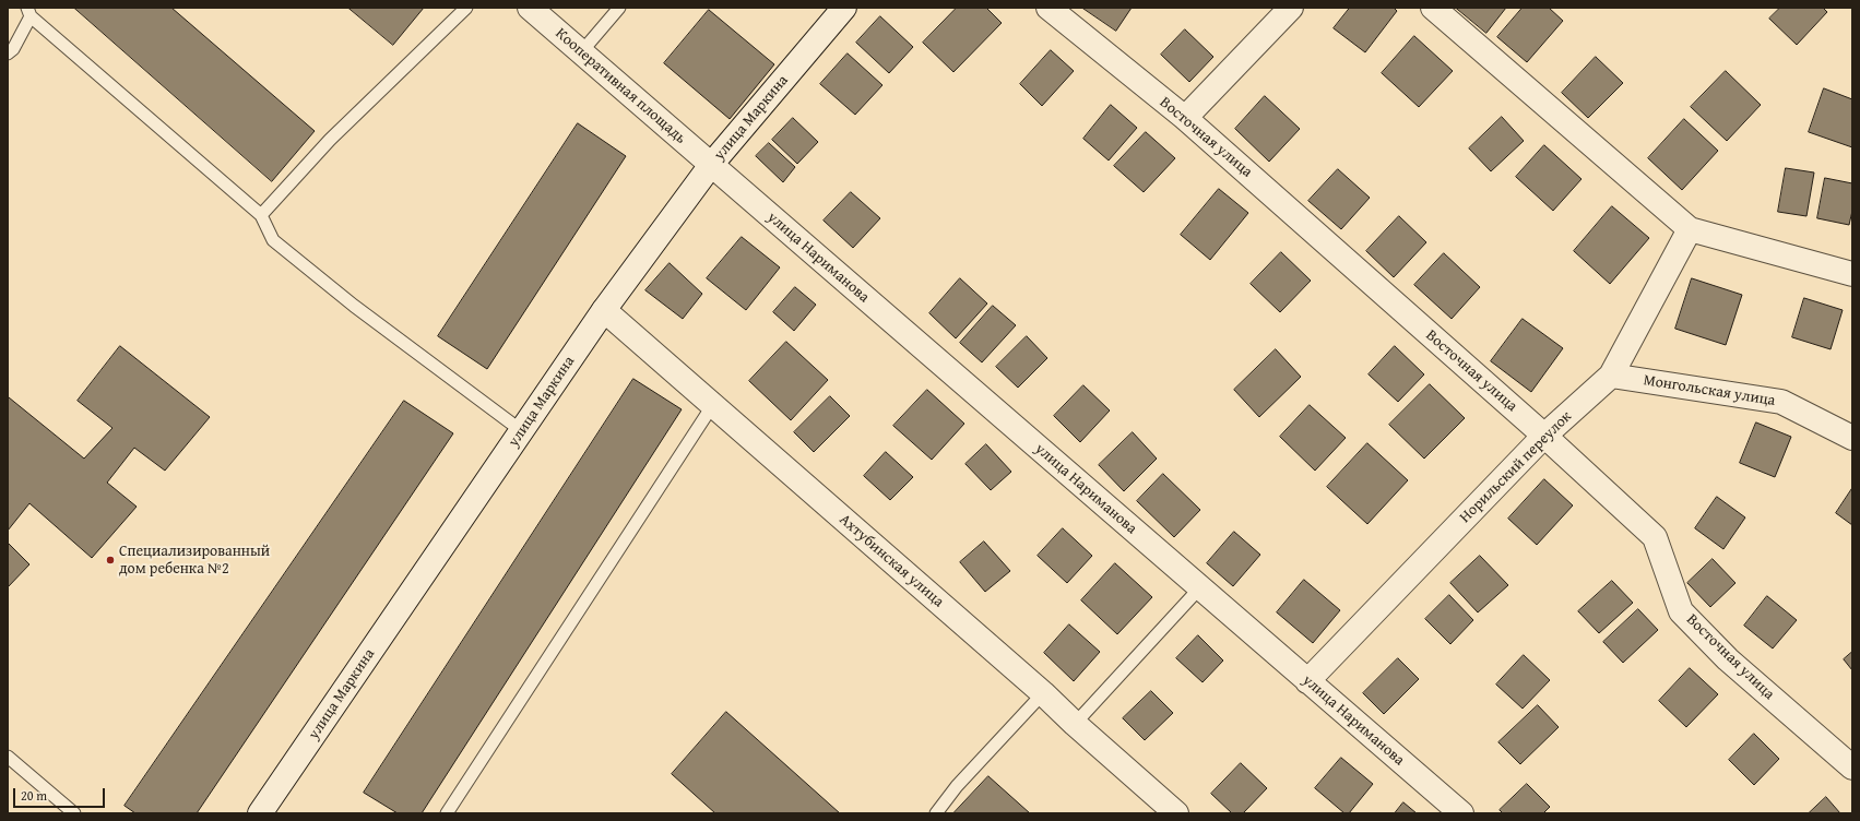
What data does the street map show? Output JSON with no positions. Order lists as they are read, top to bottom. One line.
{"streets":{"street":["Кооперативная площадь","улица Маркина","Восточная улица","улица Нариманова","Монгольская улица","Норильский переулок","Ахтубинская улица"]},"crossings":[["Кооперативная площадь","улица Маркина"],["Кооперативная площадь","улица Нариманова"],["улица Маркина","улица Нариманова"],["улица Маркина","Ахтубинская улица"],["Восточная улица","Норильский переулок"],["улица Нариманова","Норильский переулок"],["Монгольская улица","Норильский переулок"]],"places":["Специализированный дом ребенка №2"],"scale_bar":"20 m"}
